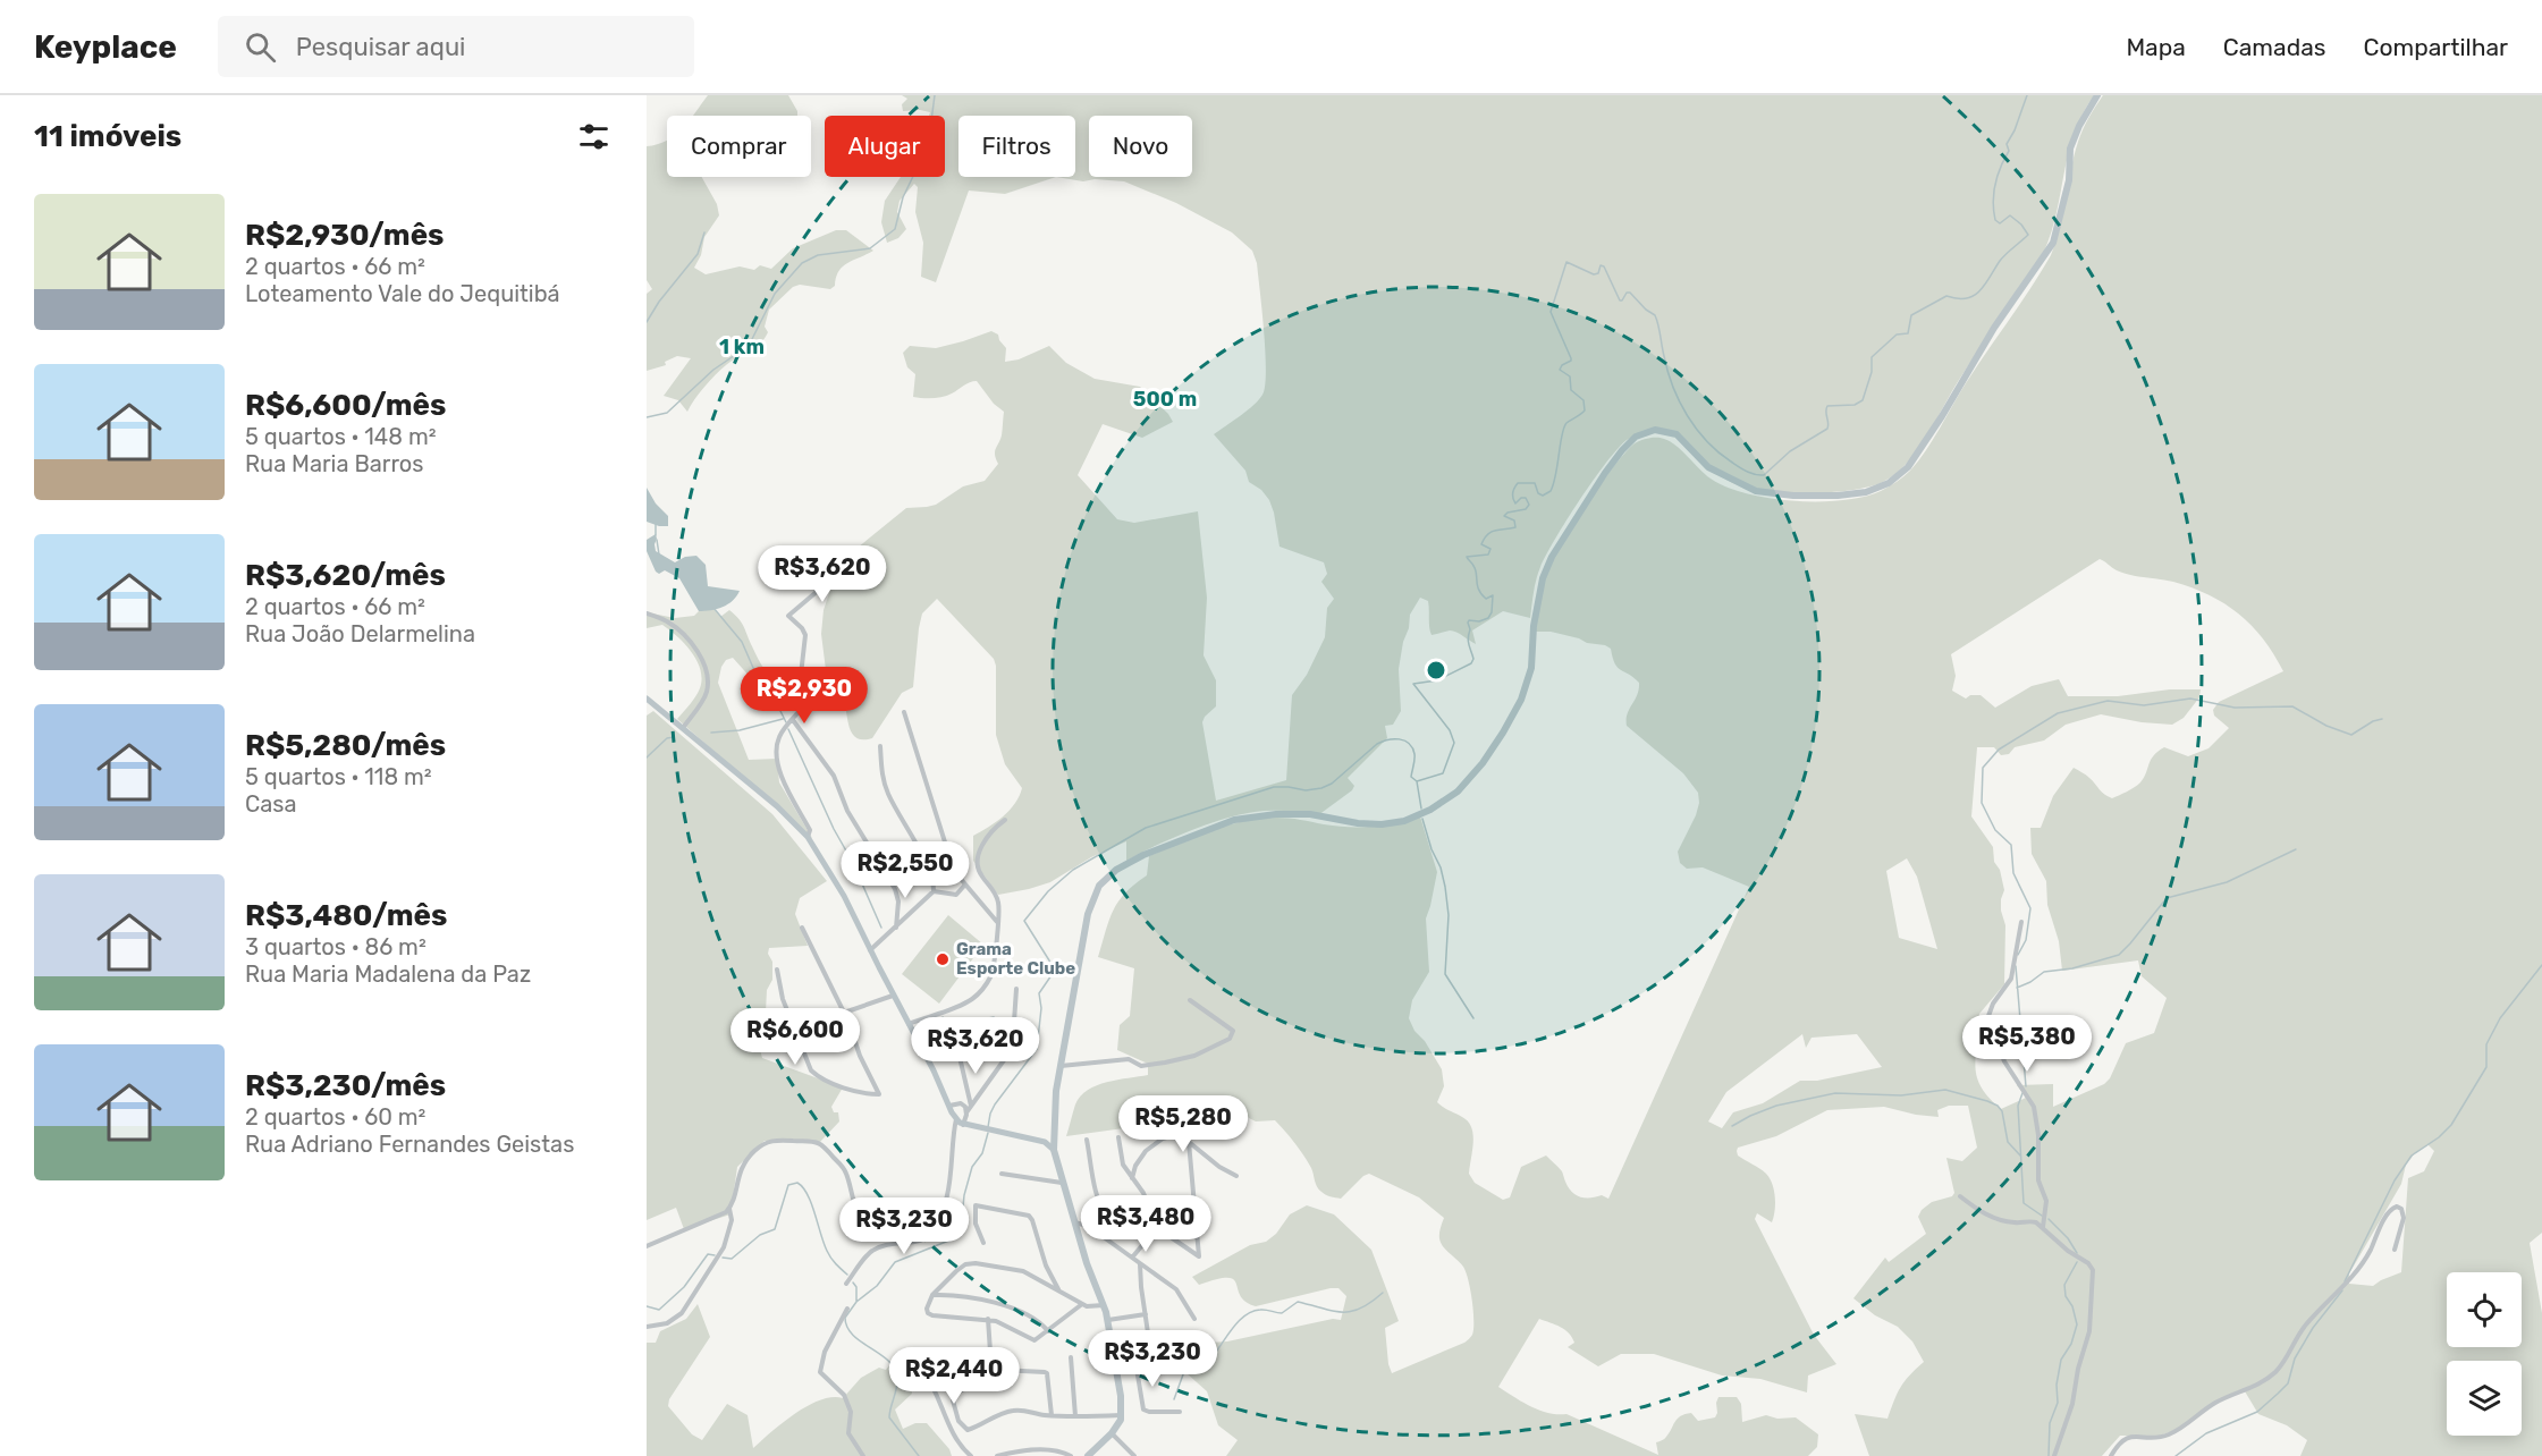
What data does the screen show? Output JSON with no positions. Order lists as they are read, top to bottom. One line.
{"places":["Grama Esporte Clube"],"page":{"header":"Keyplace","search":"Pesquisar aqui","nav":["Mapa","Camadas","Compartilhar"],"heading":"11 imóveis","chip":["Comprar","Alugar","Filtros","Novo"],"list":[{"name":"R$2,930/mês","note":"2 quartos · 66 m² · Loteamento Vale do Jequitibá"},{"name":"R$6,600/mês","note":"5 quartos · 148 m² · Rua Maria Barros"},{"name":"R$3,620/mês","note":"2 quartos · 66 m² · Rua João Delarmelina"},{"name":"R$5,280/mês","note":"5 quartos · 118 m² · Casa"},{"name":"R$3,480/mês","note":"3 quartos · 86 m² · Rua Maria Madalena da Paz"},{"name":"R$3,230/mês","note":"2 quartos · 60 m² · Rua Adriano Fernandes Geistas"}],"price":["R$3,620","R$2,930","R$2,550","R$6,600","R$5,380","R$3,620","R$5,280","R$3,480","R$3,230","R$3,230","R$2,440"]},"rings":["1 km","500 m"]}
